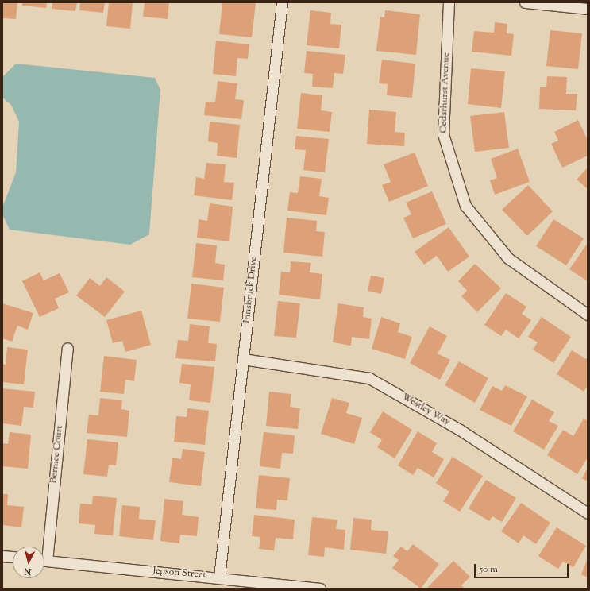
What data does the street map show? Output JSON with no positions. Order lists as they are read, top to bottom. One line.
{"streets":{"street":["Cedarhurst Avenue","Innsbruck Drive","Westley Way","Bernice Court","Jepson Street"]},"crossings":[["Innsbruck Drive","Westley Way"],["Innsbruck Drive","Jepson Street"]],"scale_bar":"50 m","north":"bottom"}
